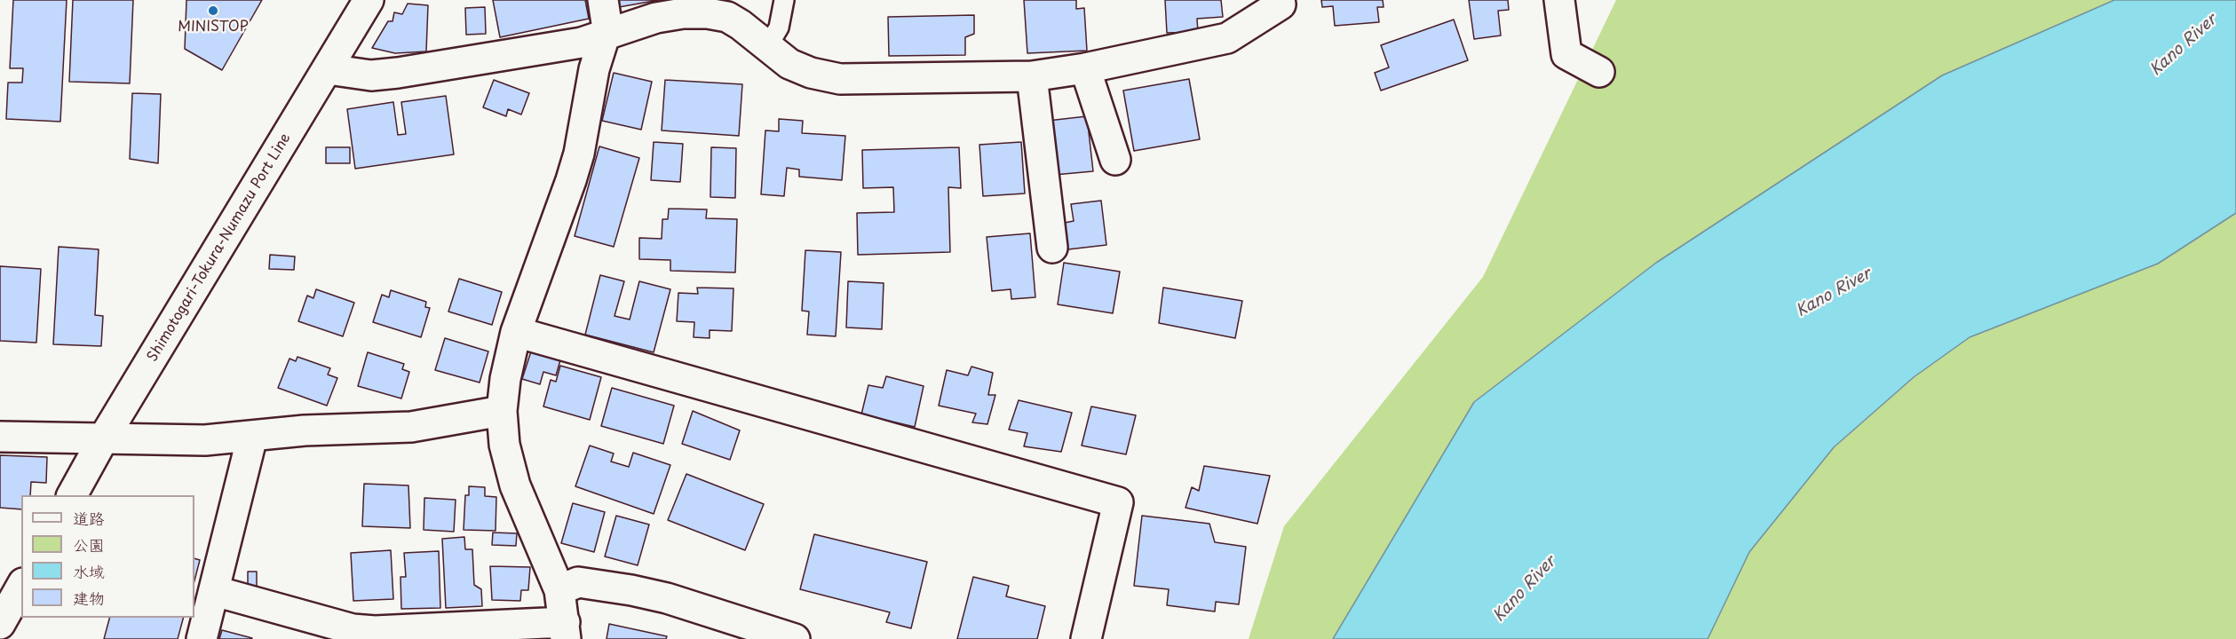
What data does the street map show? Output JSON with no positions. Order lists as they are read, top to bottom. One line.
{"streets":{"street":["Shimotogari-Tokura-Numazu Port Line"]},"water":["Kano River"],"places":["MINISTOP"],"legend":["道路","公園","水域","建物"]}
